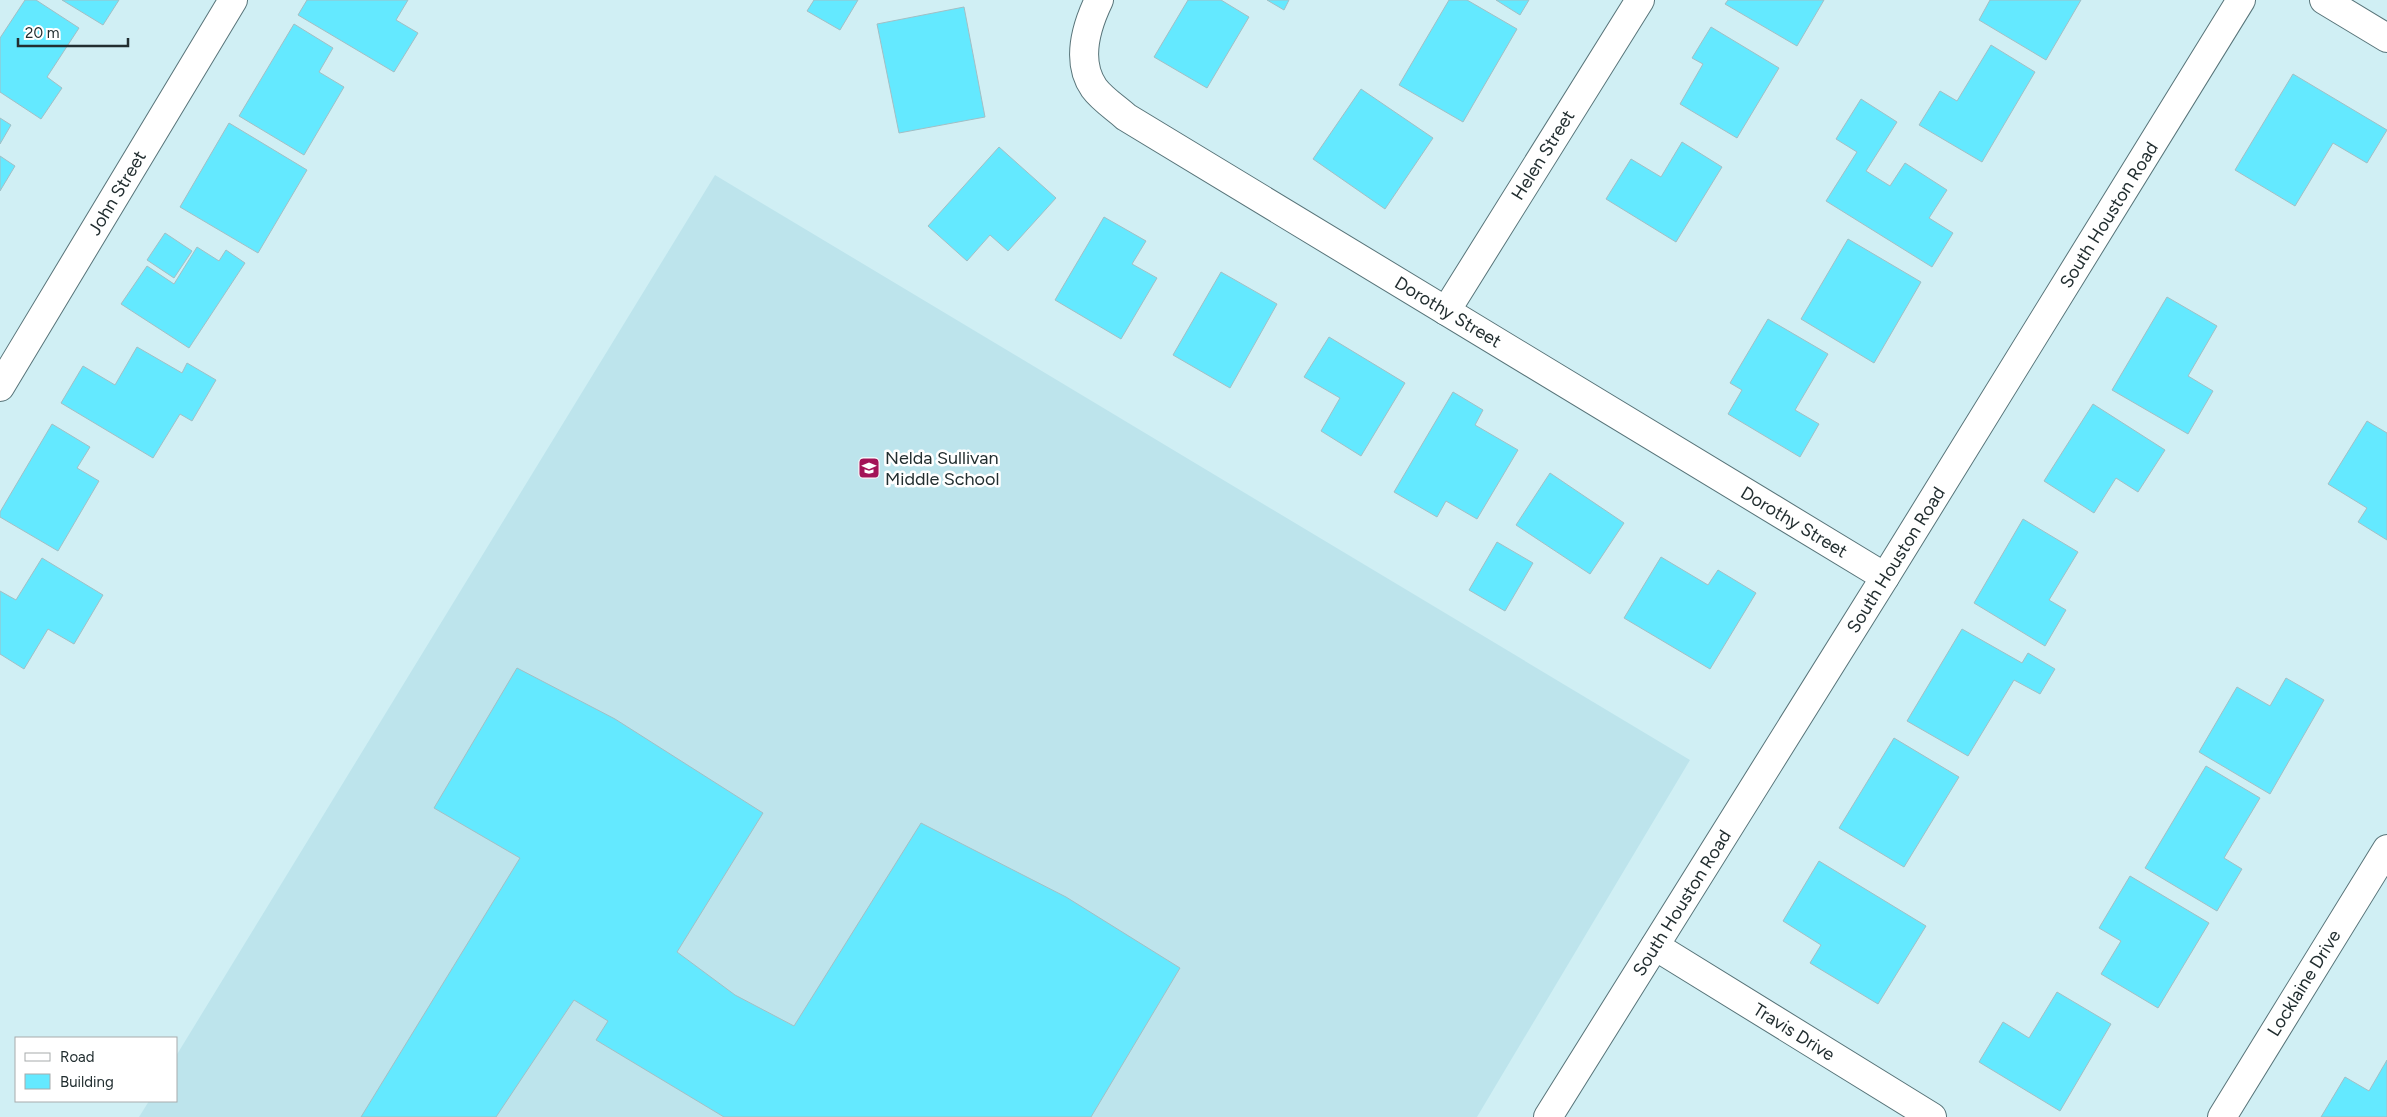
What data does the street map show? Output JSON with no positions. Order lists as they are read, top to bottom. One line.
{"streets":{"street":["Helen Street","John Street","South Houston Road","Dorothy Street","Locklaine Drive","Travis Drive"]},"crossings":[["Helen Street","Dorothy Street"],["South Houston Road","Dorothy Street"],["South Houston Road","Travis Drive"]],"places":{"school or university":["Nelda Sullivan Middle School"]},"legend":["Road","Building"],"scale_bar":"20 m"}
